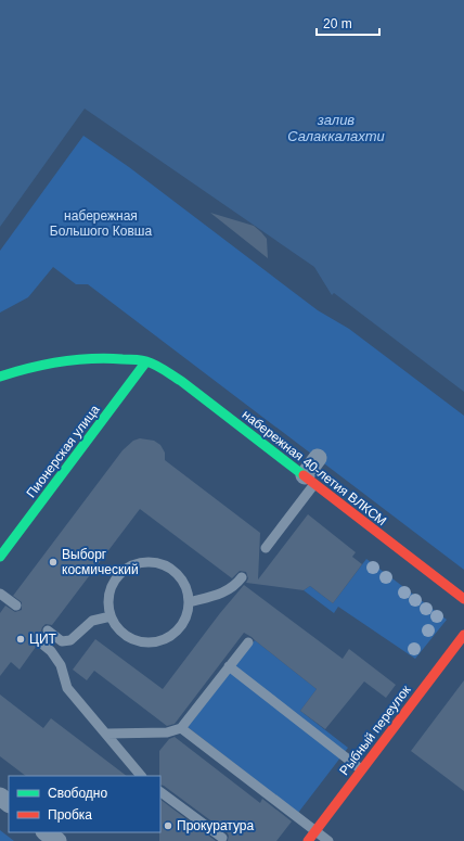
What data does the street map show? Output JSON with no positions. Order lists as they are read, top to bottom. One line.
{"streets":{"main road":["Пионерская улица","набережная 40-летия ВЛКСМ","Рыбный переулок"]},"crossings":[["Пионерская улица","набережная 40-летия ВЛКСМ"]],"water":["залив Салаккалахти"],"parks":["набережная Большого Ковша"],"places":["Выборг космический","ЦИТ","Прокуратура"],"legend":["Свободно","Пробка"],"scale_bar":"20 m"}
